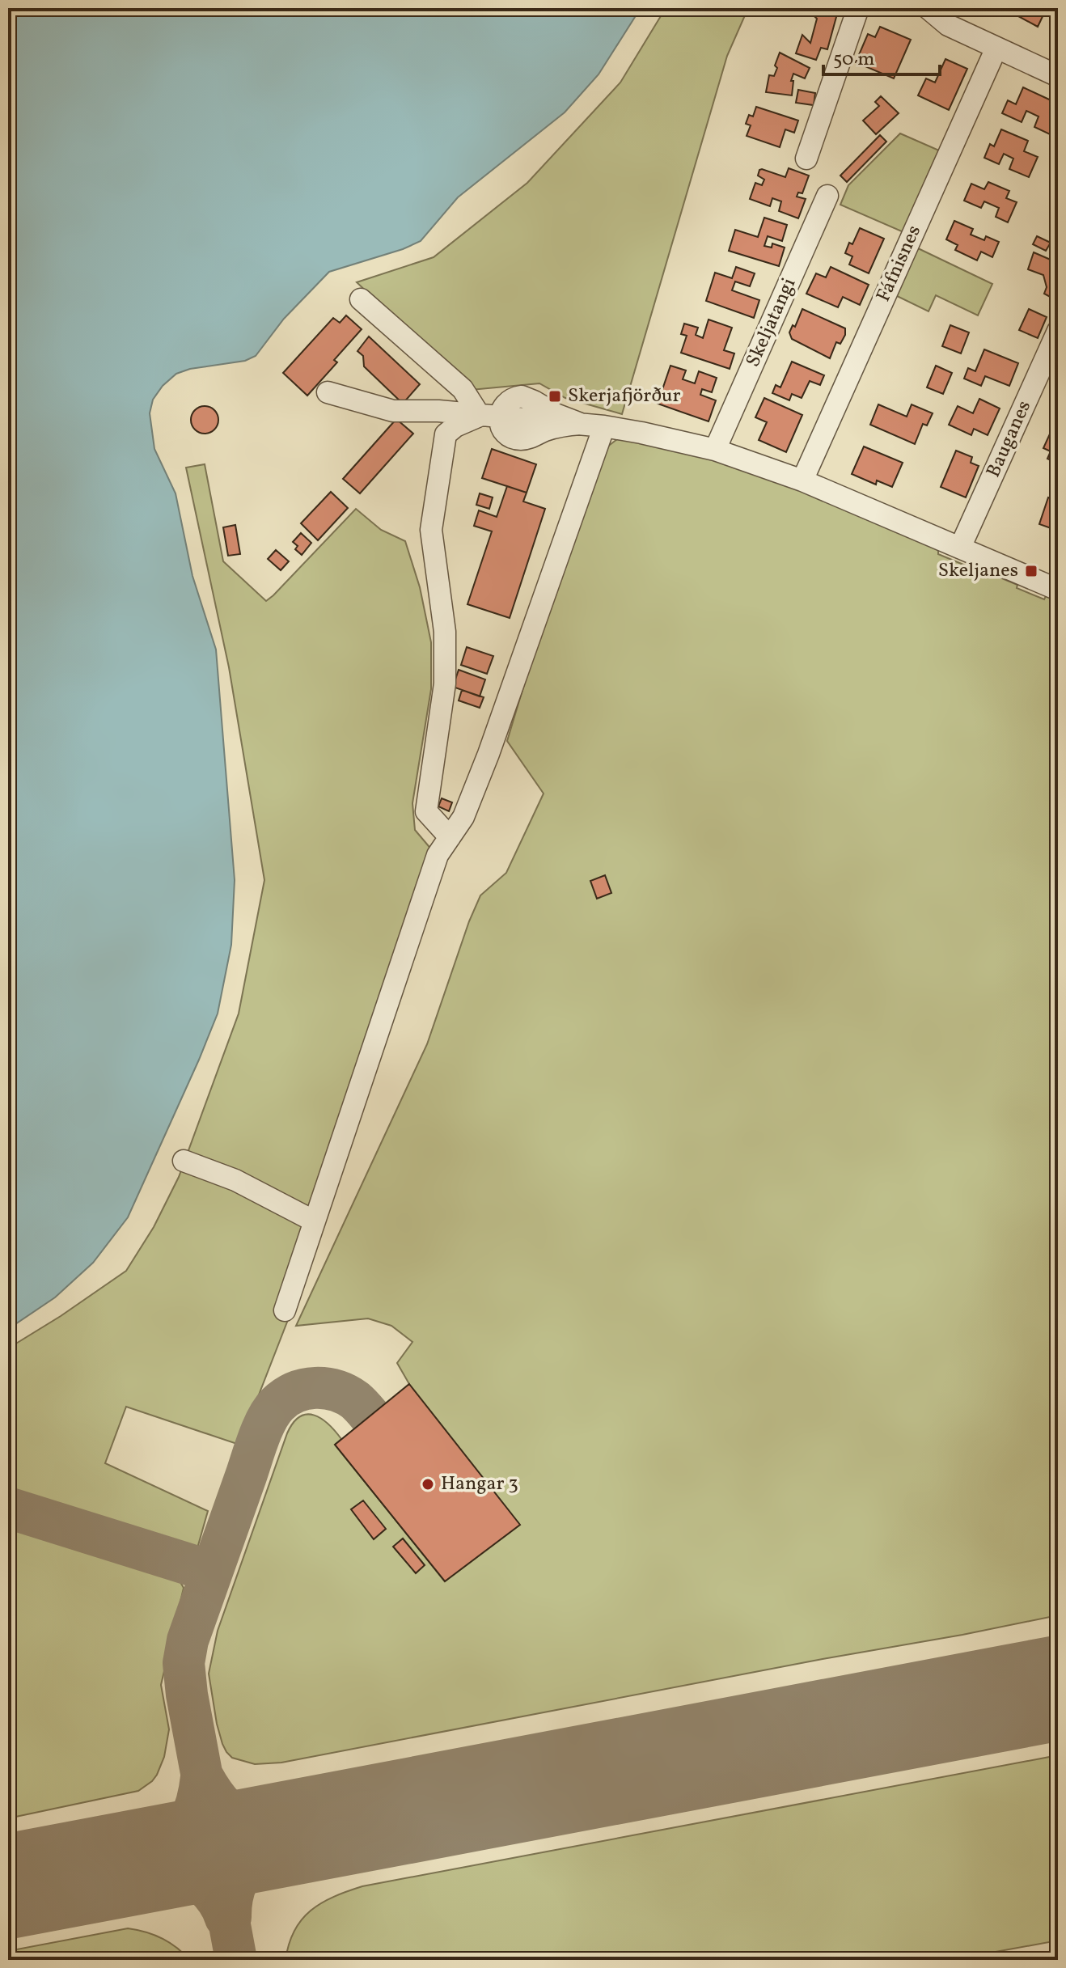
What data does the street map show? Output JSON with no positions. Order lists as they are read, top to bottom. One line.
{"streets":{"street":["Fáfnisnes","Skeljatangi","Bauganes"]},"places":{"transit":["Skerjafjörður","Skeljanes"],"other":["Hangar 3"]},"scale_bar":"50 m"}
